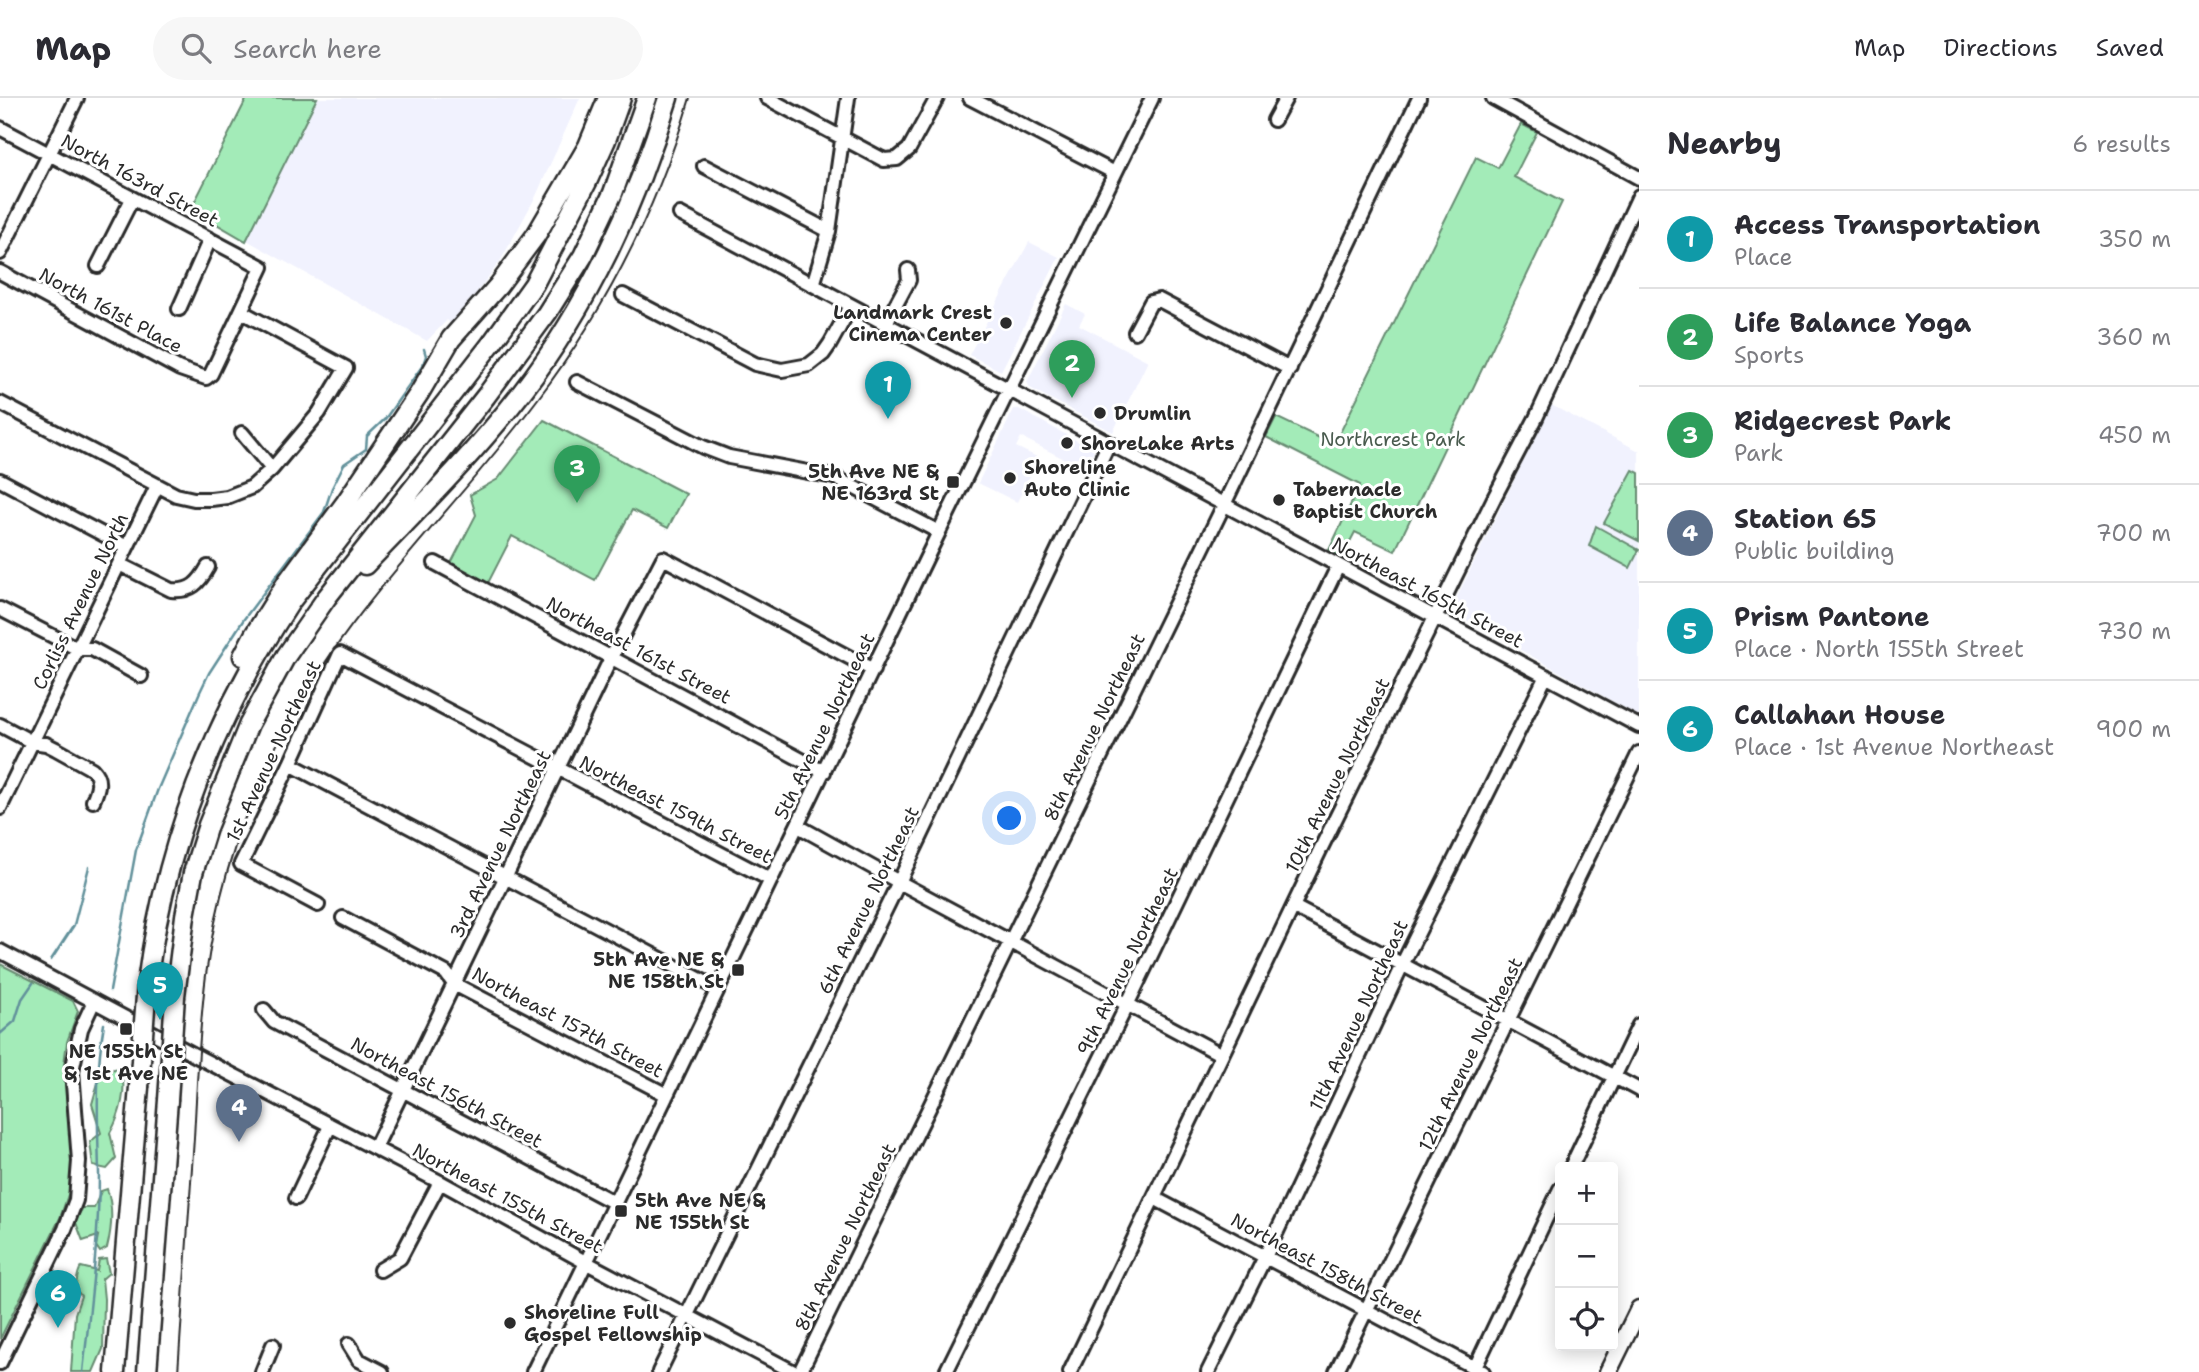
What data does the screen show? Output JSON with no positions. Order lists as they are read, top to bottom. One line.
{"streets":{"street":["North 163rd Street","North 161st Place","Northeast 165th Street","Corliss Avenue North","Northeast 161st Street","5th Avenue Northeast","8th Avenue Northeast","1st Avenue Northeast","10th Avenue Northeast","Northeast 159th Street","3rd Avenue Northeast","6th Avenue Northeast","9th Avenue Northeast","11th Avenue Northeast","Northeast 157th Street","12th Avenue Northeast","Northeast 156th Street","Northeast 155th Street","Northeast 158th Street"]},"crossings":[["North 163rd Street","North 161st Place"],["Northeast 165th Street","5th Avenue Northeast"],["Northeast 165th Street","8th Avenue Northeast"],["Northeast 165th Street","10th Avenue Northeast"],["Northeast 165th Street","6th Avenue Northeast"],["Northeast 165th Street","9th Avenue Northeast"],["Northeast 165th Street","11th Avenue Northeast"],["Northeast 161st Street","5th Avenue Northeast"],["Northeast 161st Street","3rd Avenue Northeast"],["5th Avenue Northeast","Northeast 159th Street"],["5th Avenue Northeast","3rd Avenue Northeast"],["5th Avenue Northeast","Northeast 157th Street"],["5th Avenue Northeast","Northeast 156th Street"],["5th Avenue Northeast","Northeast 155th Street"],["1st Avenue Northeast","Northeast 159th Street"],["10th Avenue Northeast","Northeast 158th Street"],["Northeast 159th Street","3rd Avenue Northeast"],["3rd Avenue Northeast","Northeast 157th Street"],["3rd Avenue Northeast","Northeast 156th Street"],["3rd Avenue Northeast","Northeast 155th Street"],["6th Avenue Northeast","Northeast 155th Street"],["11th Avenue Northeast","Northeast 158th Street"],["12th Avenue Northeast","Northeast 158th Street"]],"parks":["Northcrest Park"],"places":{"other":["Landmark Crest Cinema Center","Drumlin","ShoreLake Arts","Shoreline Auto Clinic","Tabernacle Baptist Church","Shoreline Full Gospel Fellowship"],"transit":["5th Ave NE & NE 163rd St","5th Ave NE & NE 158th St","NE 155th St & 1st Ave NE","5th Ave NE & NE 155th St"]},"page":{"header":"Map","search":"Search here","nav":["Map","Directions","Saved"],"heading":["Nearby","6 results"],"list":[{"mark":"1","name":"Access Transportation","note":"Place","value":"350 m"},{"mark":"2","name":"Life Balance Yoga","note":"Sports","value":"360 m"},{"mark":"3","name":"Ridgecrest Park","note":"Park","value":"450 m"},{"mark":"4","name":"Station 65","note":"Public building","value":"700 m"},{"mark":"5","name":"Prism Pantone","note":"Place · North 155th Street","value":"730 m"},{"mark":"6","name":"Callahan House","note":"Place · 1st Avenue Northeast","value":"900 m"}],"pins":["2","1","3","5","4","6"],"map_buttons":["+","−"]}}
